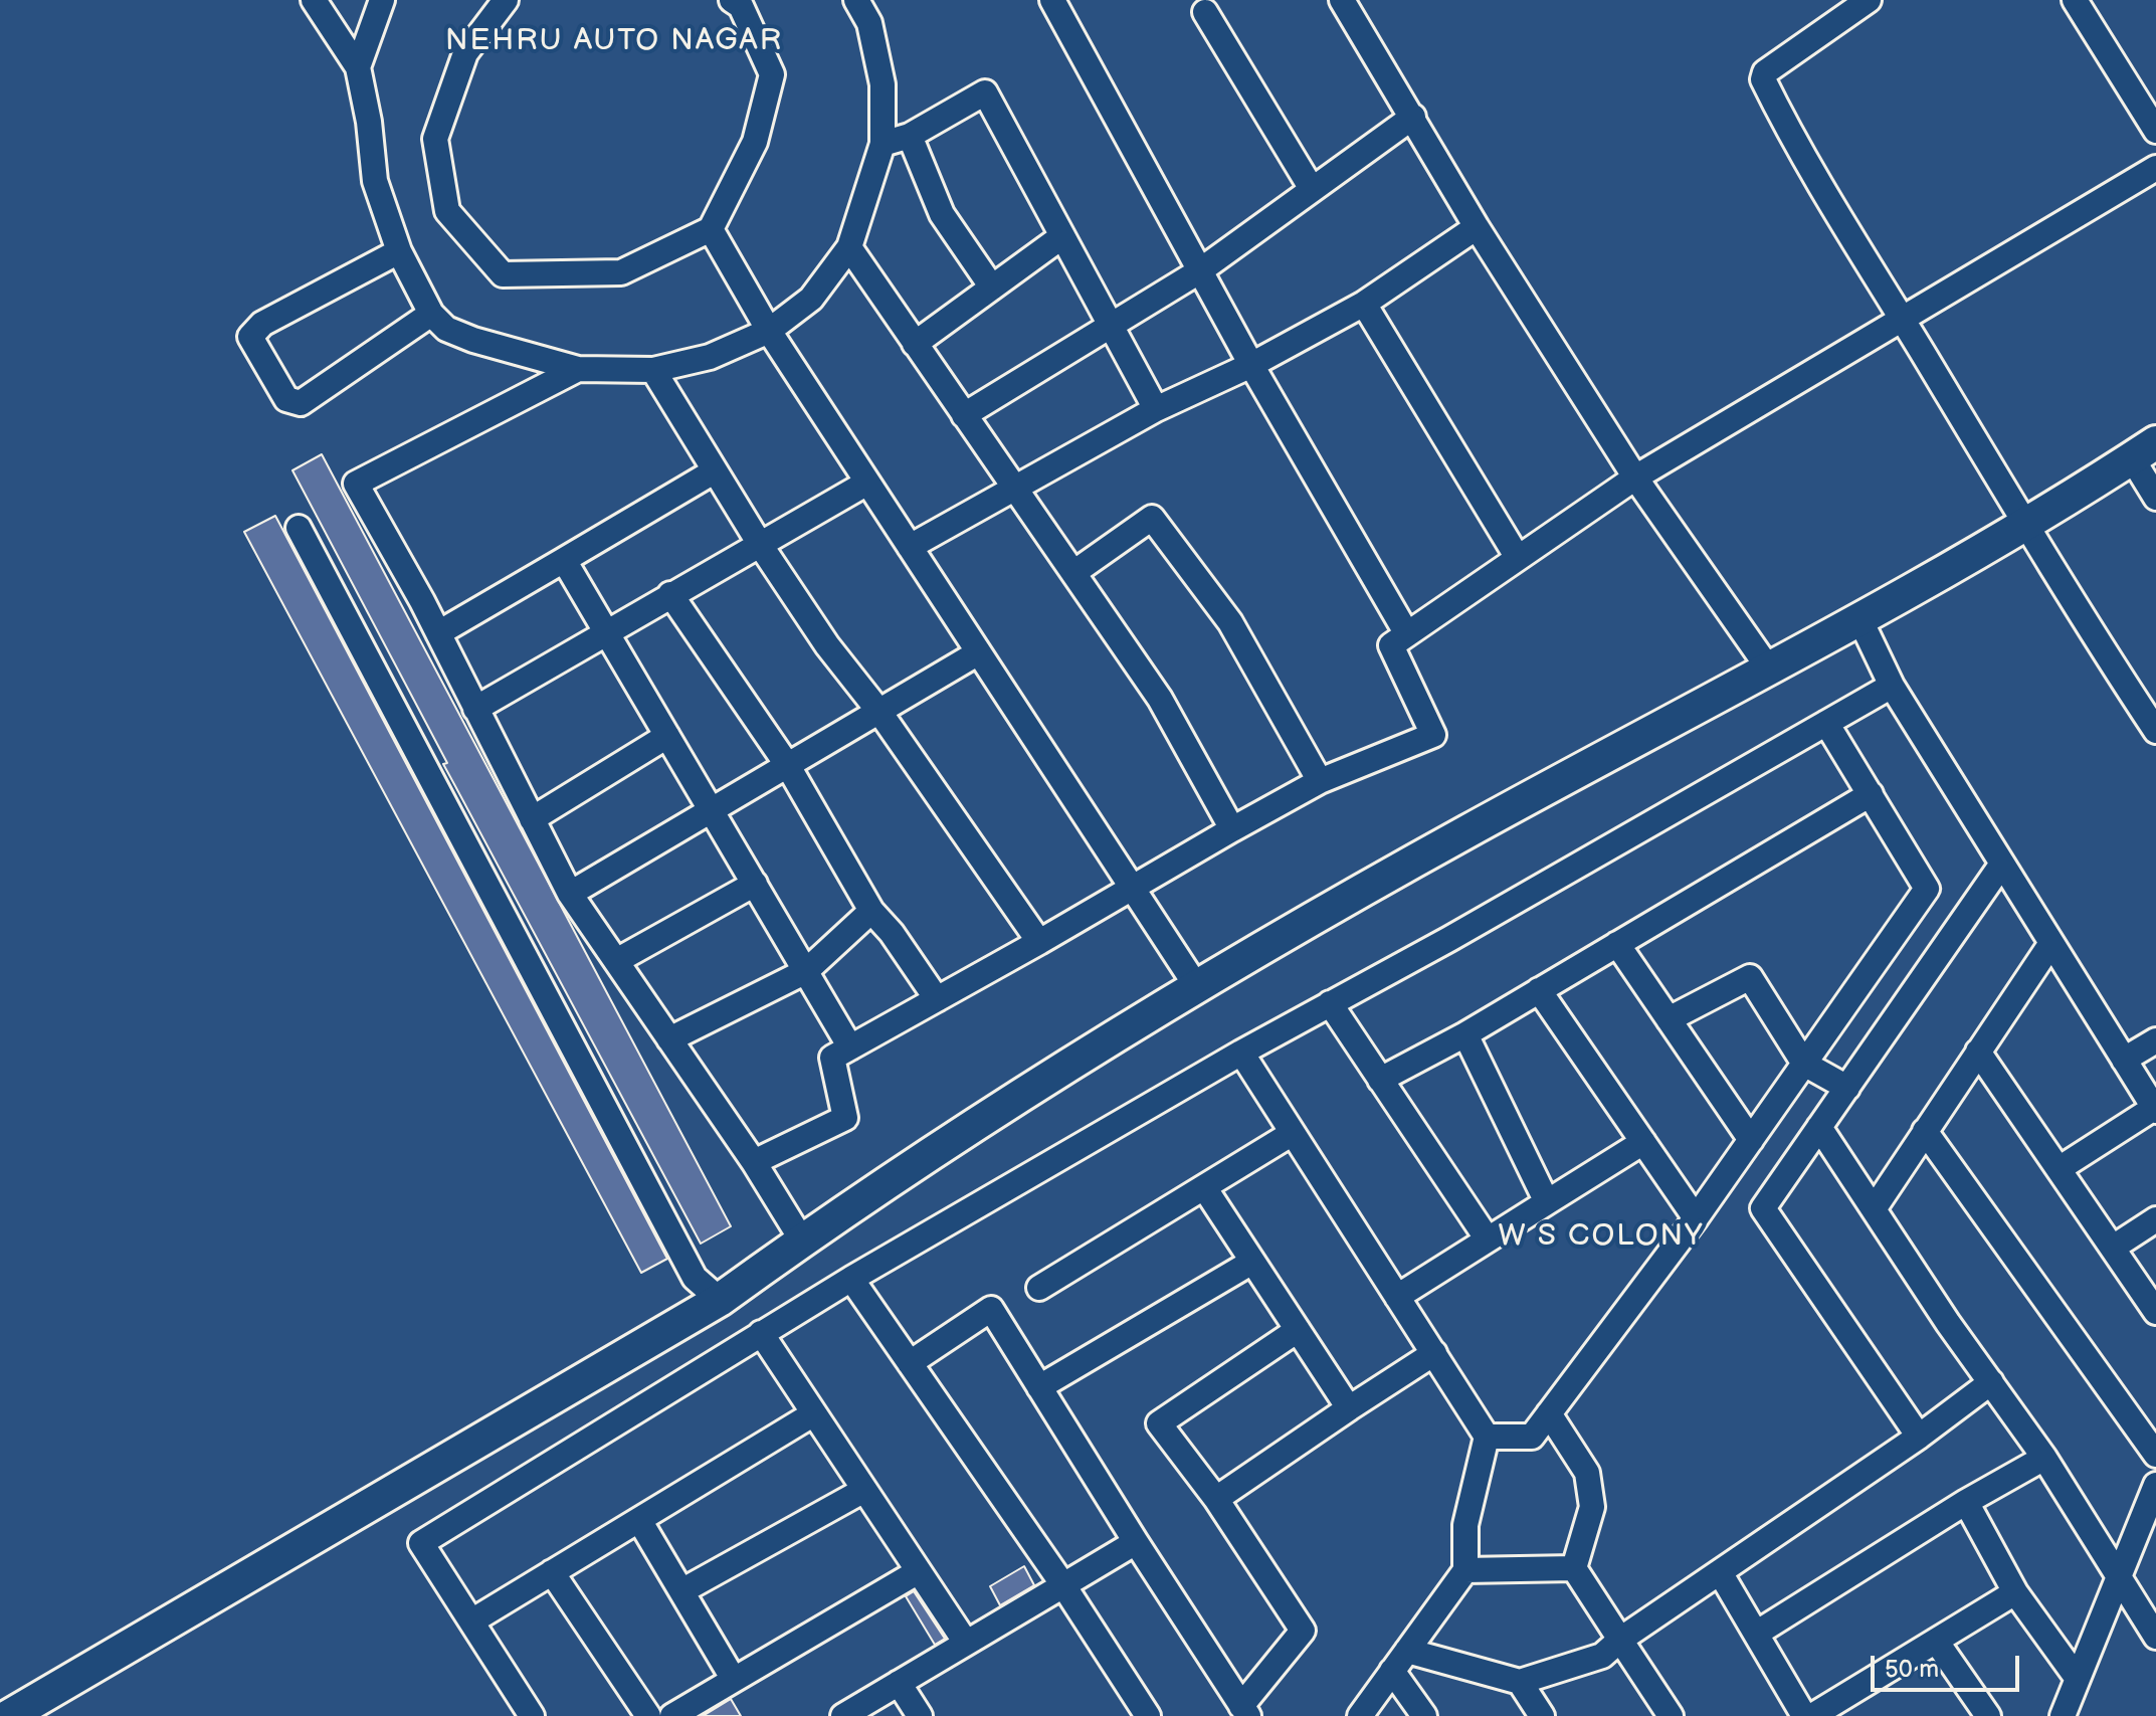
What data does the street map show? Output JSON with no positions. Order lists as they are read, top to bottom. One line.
{"districts":["NEHRU AUTO NAGAR","W S COLONY"],"scale_bar":"50 m"}
